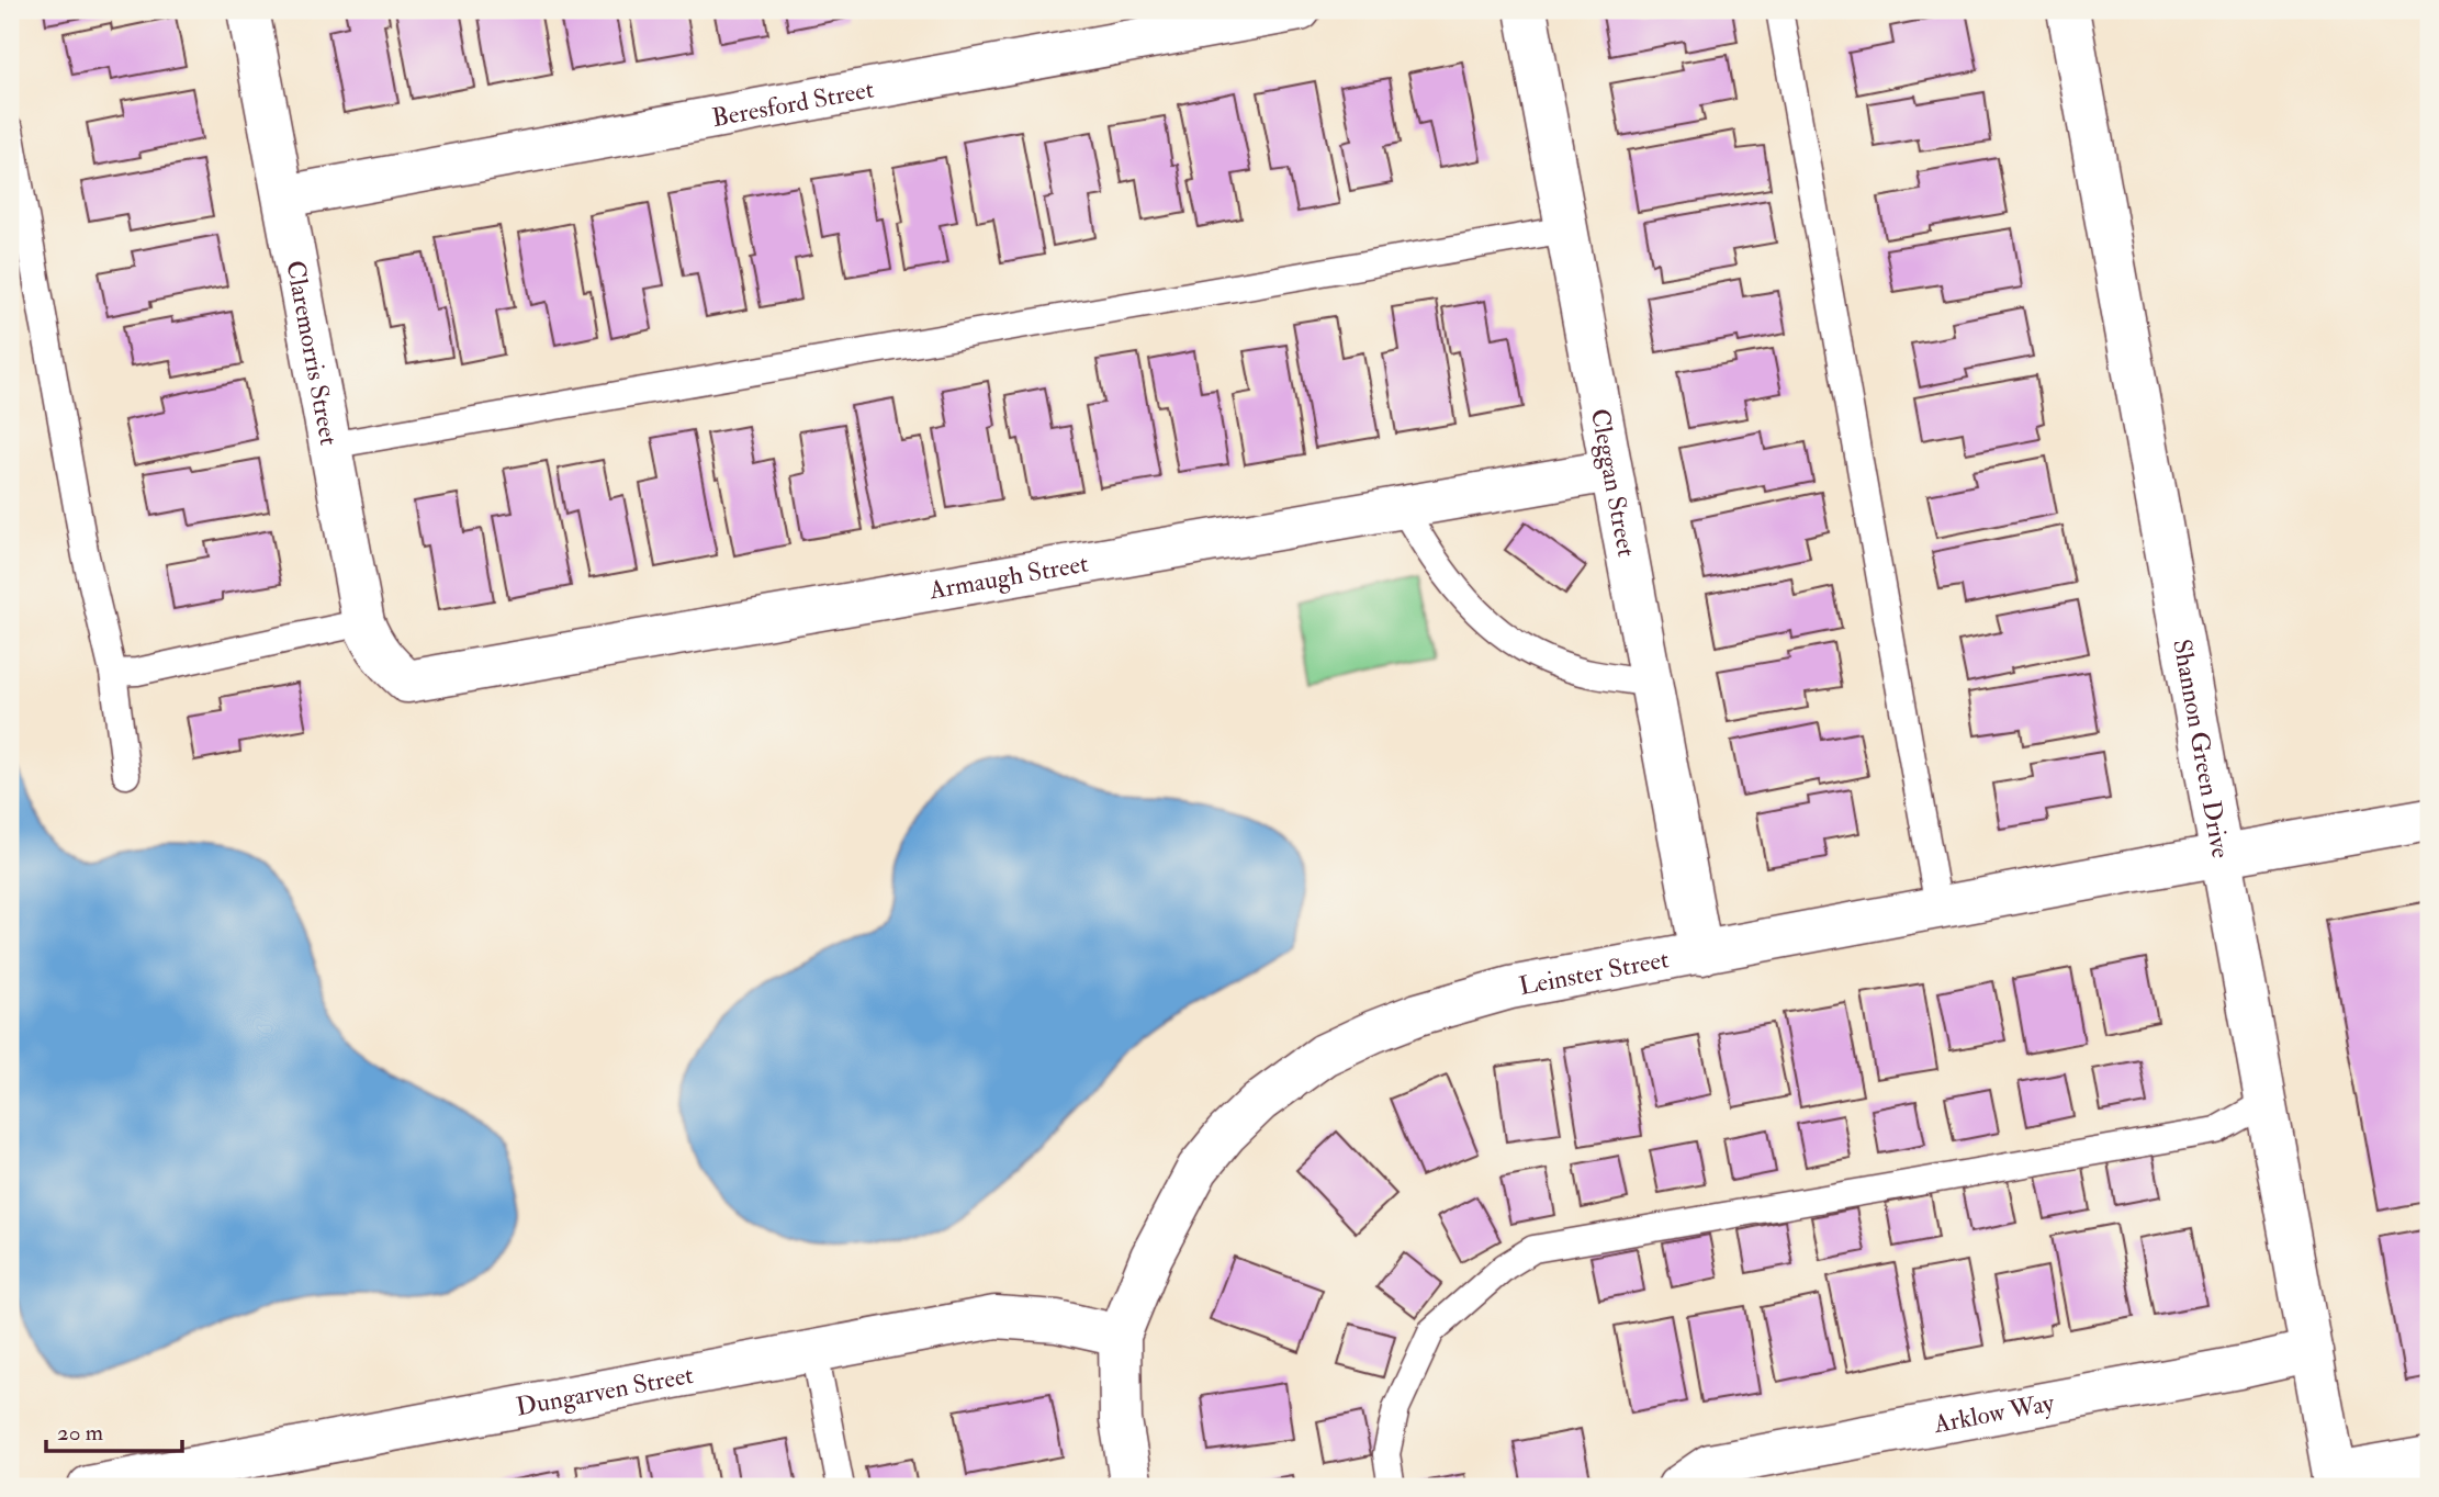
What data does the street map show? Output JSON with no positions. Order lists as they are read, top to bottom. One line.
{"streets":{"street":["Beresford Street","Claremorris Street","Cleggan Street","Armaugh Street","Shannon Green Drive","Leinster Street","Dungarven Street","Arklow Way"]},"crossings":[["Beresford Street","Claremorris Street"],["Claremorris Street","Armaugh Street"],["Cleggan Street","Armaugh Street"],["Cleggan Street","Leinster Street"],["Shannon Green Drive","Leinster Street"],["Shannon Green Drive","Arklow Way"],["Leinster Street","Dungarven Street"]],"scale_bar":"20 m"}
